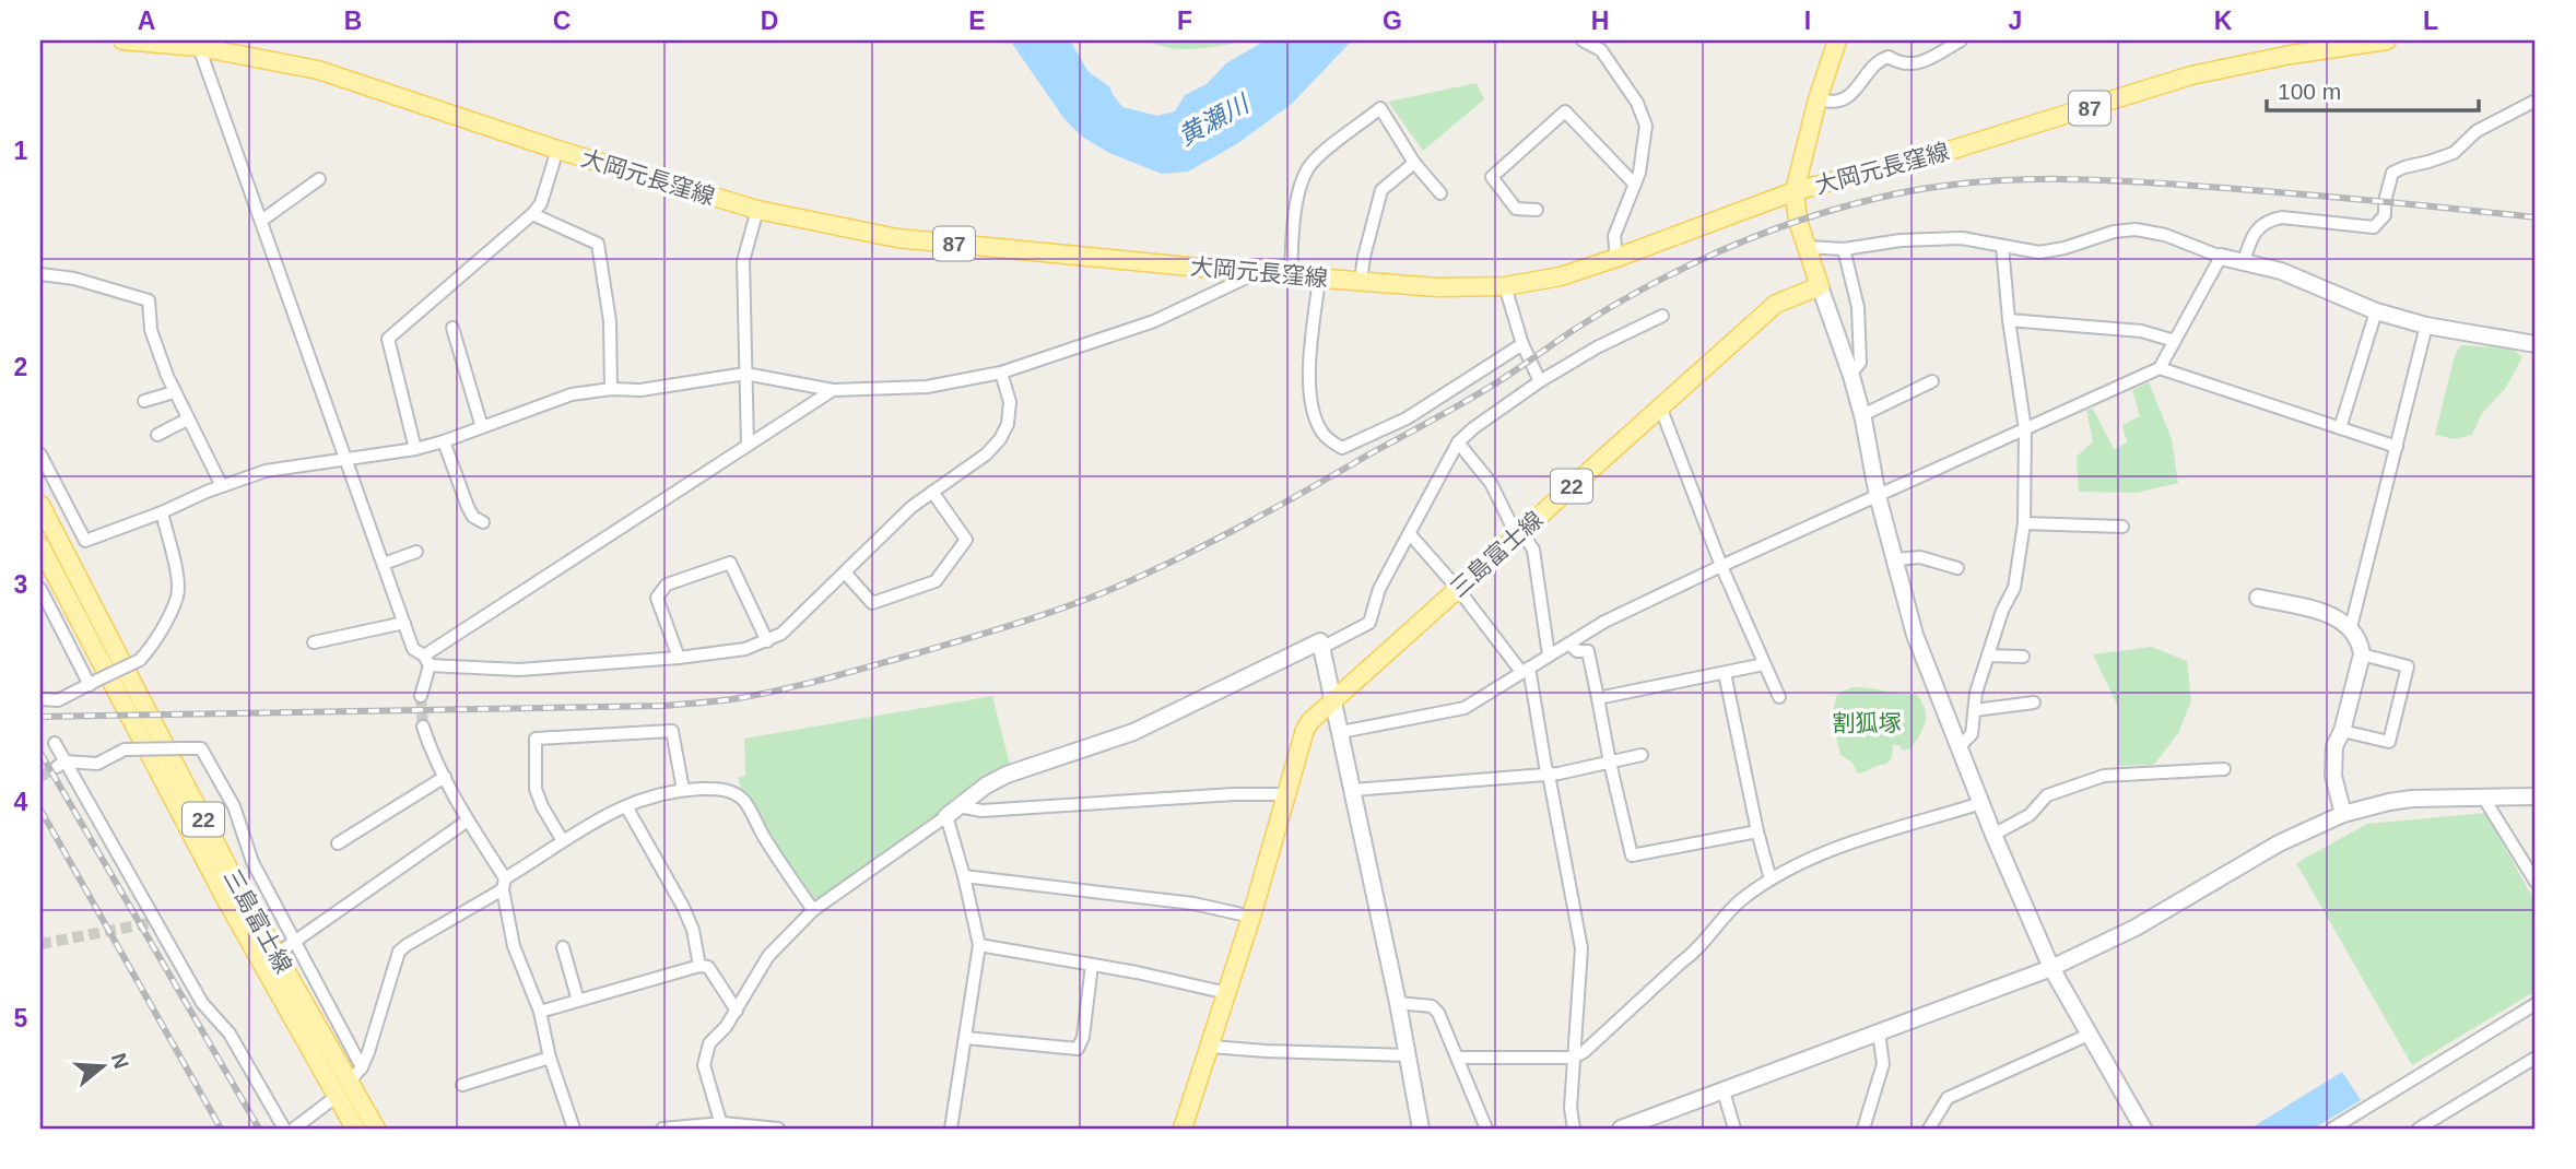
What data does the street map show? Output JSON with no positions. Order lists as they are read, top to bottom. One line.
{"streets":{"main road":["87","大岡元長窪線","22","三島富士線"]},"water":["黄瀬川"],"parks":["割狐塚"],"scale_bar":"100 m","north":"right","grid":{"columns":["A","B","C","D","E","F","G","H","I","J","K","L"],"rows":["1","2","3","4","5"]}}
